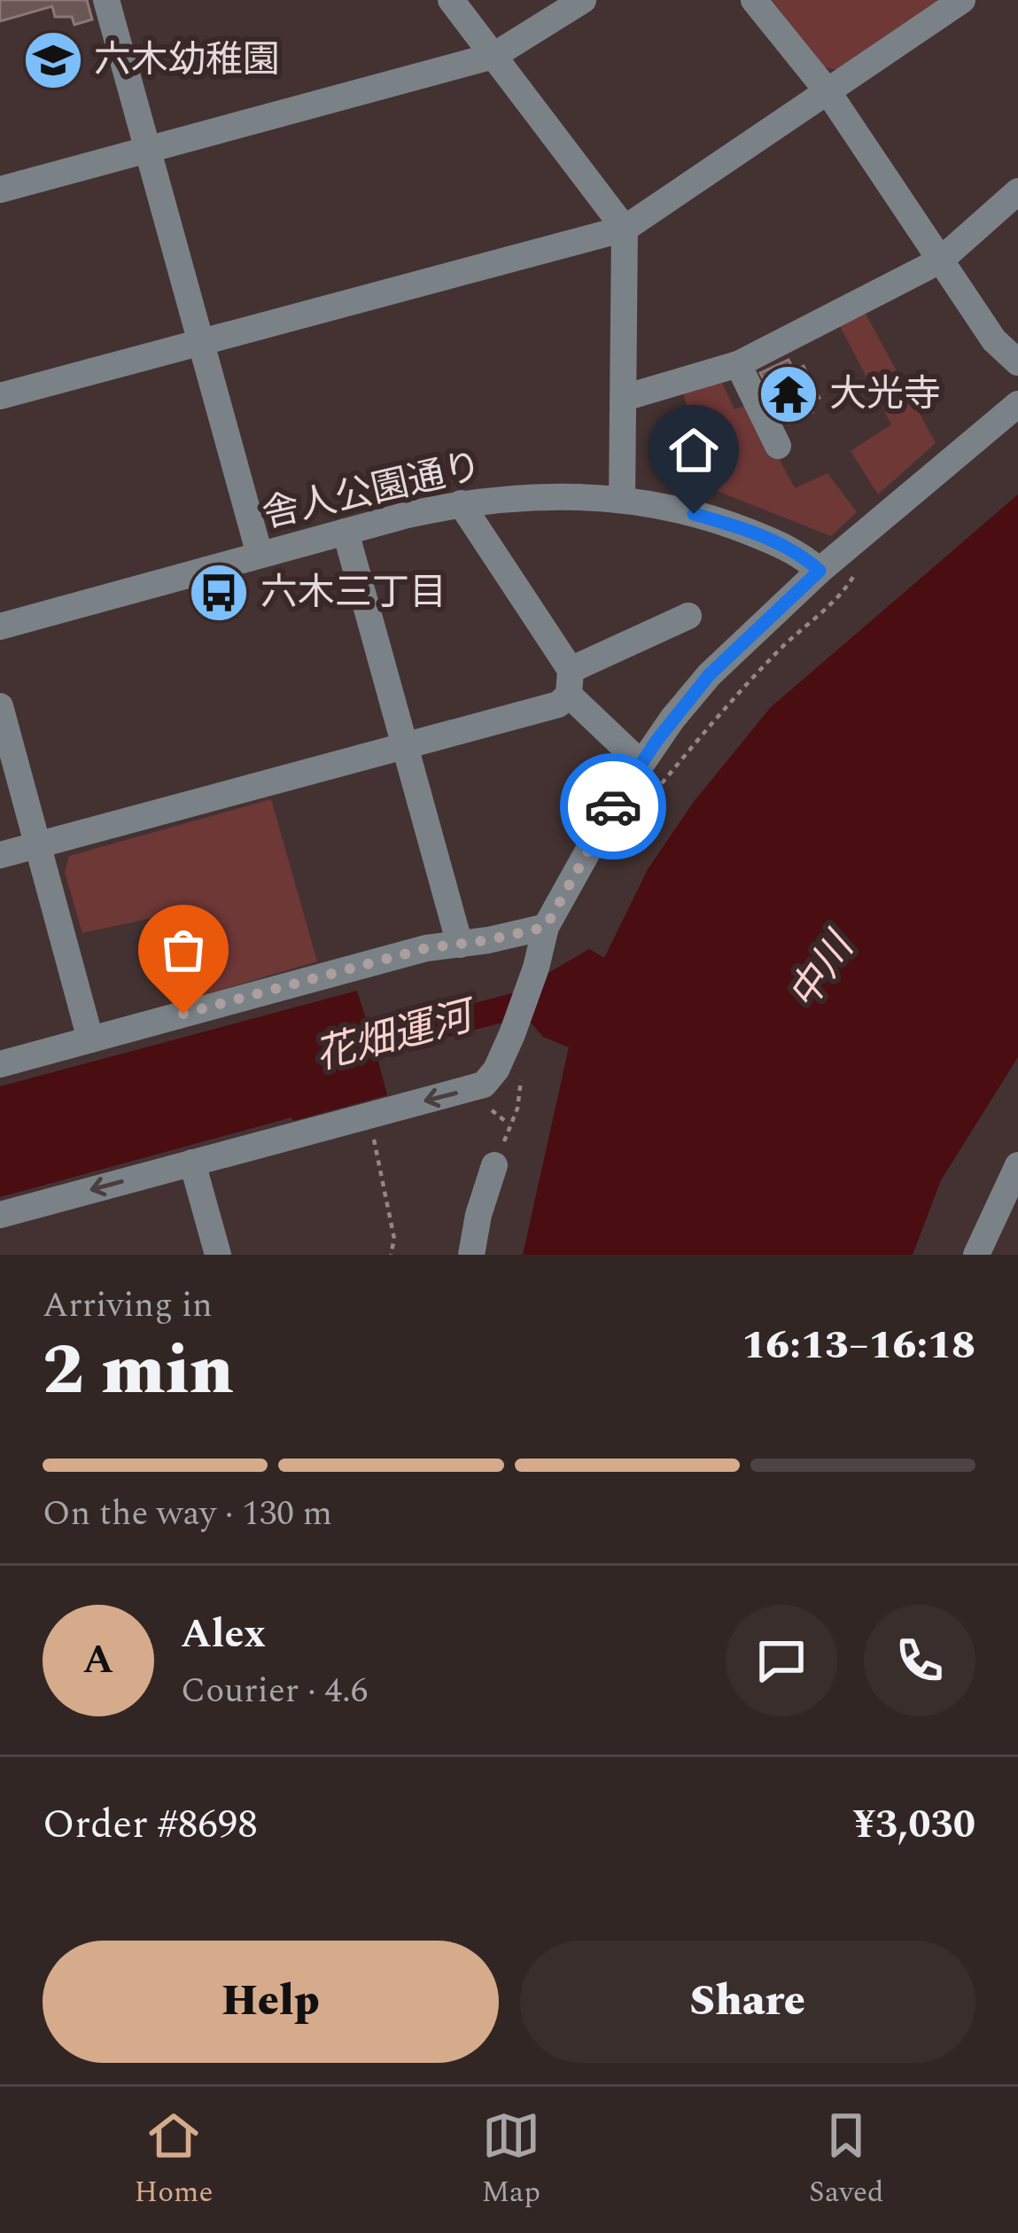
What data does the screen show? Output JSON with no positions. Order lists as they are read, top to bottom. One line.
{"streets":{"street":["舎人公園通り"]},"water":["中川","花畑運河"],"places":{"school or university":["六木幼稚園"],"temple":["大光寺"],"bus stop":["六木三丁目"]},"page":{"heading":["2 min","Arriving in","16:13–16:18"],"panel":["Alex","Courier · 4.6","Order #8698","¥3,030"],"bar":"On the way · 130 m","round":"A","buttons":["Help","Share"],"tabs":["Home","Map","Saved"]}}
